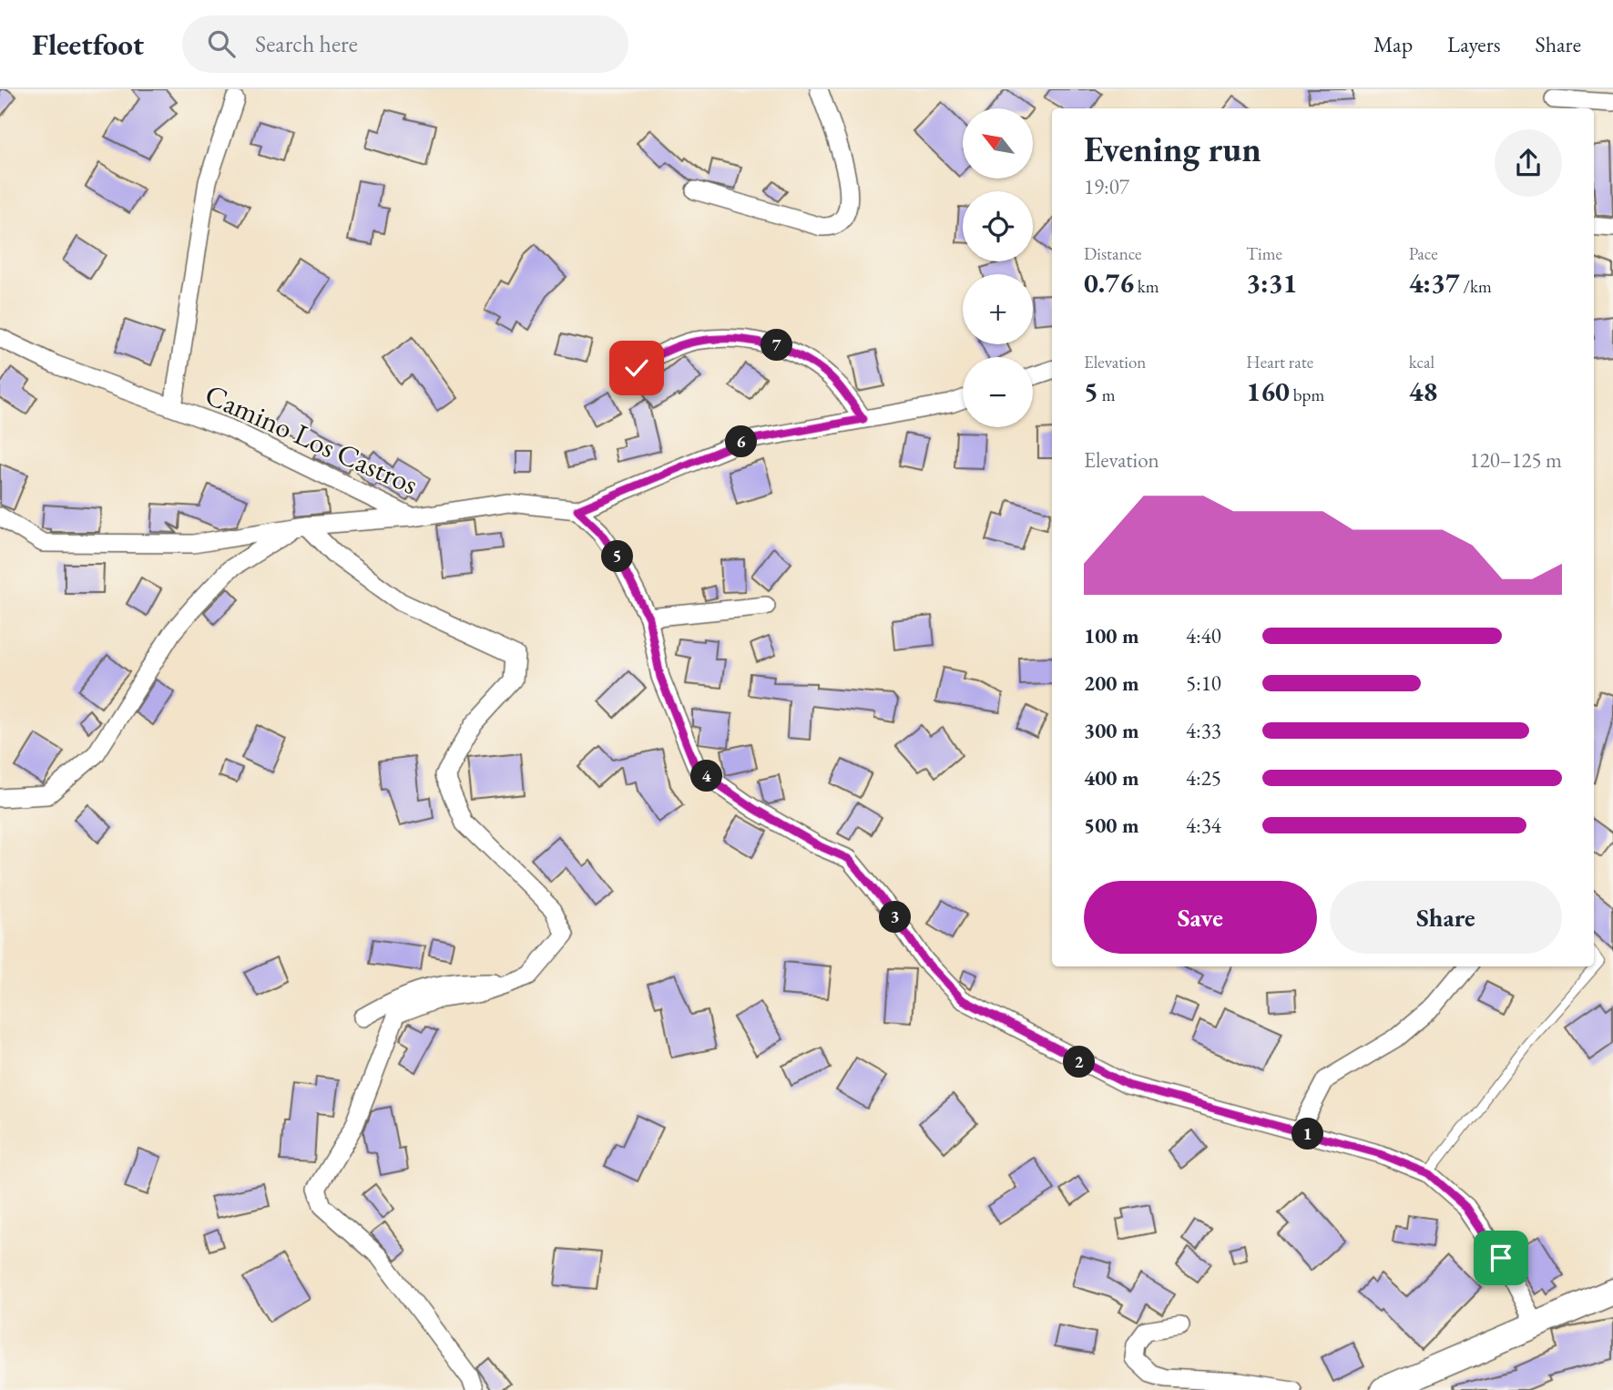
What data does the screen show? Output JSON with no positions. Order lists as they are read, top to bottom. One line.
{"streets":{"street":["Camino Los Castros"]},"north":"top left","page":{"header":"Fleetfoot","search":"Search here","nav":["Map","Layers","Share"],"map_buttons":["+","−"],"heading":["Evening run","19:07"],"stats":[["Distance","0.76 km"],["Time","3:31"],["Pace","4:37 /km"],["Elevation","5 m"],["Heart rate","160 bpm"],["kcal","48"]],"pins":["7","6","5","4","3","2","1"],"chart":["Elevation","120–125 m"],"list":[{"name":"100 m","note":"4:40"},{"name":"200 m","note":"5:10"},{"name":"300 m","note":"4:33"},{"name":"400 m","note":"4:25"},{"name":"500 m","note":"4:34"}],"buttons":["Save","Share"]}}
